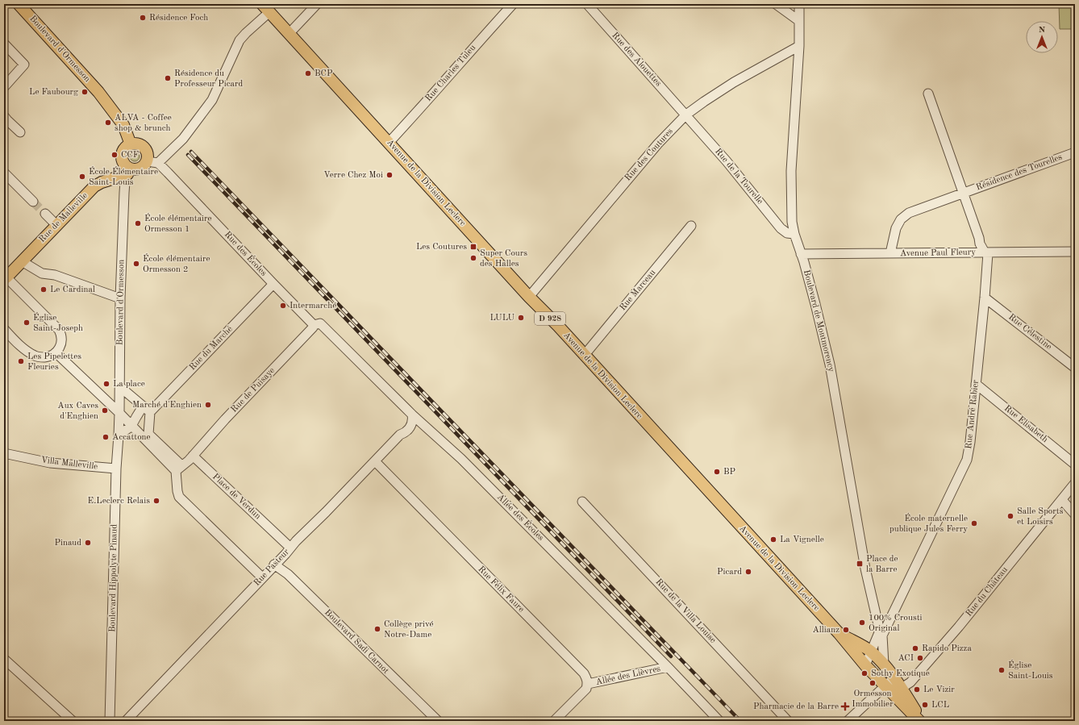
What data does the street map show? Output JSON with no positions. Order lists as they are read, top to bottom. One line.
{"streets":{"main road":["Boulevard d'Ormesson","Avenue de la Division Leclerc","Rue de Malleville","D 928"],"street":["Rue des Alouettes","Rue Charles Tuleu","Rue des Coutures","Résidence des Tourelles","Rue de la Tourelle","Avenue Paul Fleury","Rue des Écoles","Rue Marceau","Boulevard de Montmorency","Rue Célestine","Rue du Marché","Rue de Puisaye","Rue André Rabier","Rue Elisabeth","Villa Malleville","Place de Verdun","Allée des Écoles","Rue Pasteur","Boulevard Hippolyte Pinaud","Rue Félix Faure","Rue du Château","Rue de la Villa Louise","Boulevard Sadi Carnot","Allée des Lièvres"]},"crossings":[["Boulevard d'Ormesson","Rue de Malleville"],["Boulevard d'Ormesson","Boulevard Hippolyte Pinaud"],["Rue des Alouettes","Rue des Coutures"],["Rue des Alouettes","Rue de la Tourelle"],["Rue Charles Tuleu","Avenue de la Division Leclerc"],["Rue des Coutures","Rue de la Tourelle"],["Rue des Coutures","Avenue de la Division Leclerc"],["Rue des Coutures","Boulevard de Montmorency"],["Résidence des Tourelles","Avenue Paul Fleury"],["Résidence des Tourelles","Rue André Rabier"],["Rue de la Tourelle","Boulevard de Montmorency"],["Avenue de la Division Leclerc","Rue Marceau"],["Avenue de la Division Leclerc","Rue du Château"],["Avenue Paul Fleury","Boulevard de Montmorency"],["Avenue Paul Fleury","Rue André Rabier"],["Rue des Écoles","Rue du Marché"],["Rue des Écoles","Rue de Puisaye"],["Rue des Écoles","Allée des Écoles"],["Boulevard de Montmorency","Rue André Rabier"],["Rue Célestine","Rue André Rabier"],["Rue de Puisaye","Place de Verdun"],["Rue de Puisaye","Allée des Écoles"],["Rue André Rabier","Rue Elisabeth"],["Villa Malleville","Boulevard Hippolyte Pinaud"],["Place de Verdun","Rue Pasteur"],["Allée des Écoles","Rue Pasteur"],["Allée des Écoles","Allée des Lièvres"],["Rue Pasteur","Boulevard Hippolyte Pinaud"],["Rue Pasteur","Rue Félix Faure"],["Rue Pasteur","Boulevard Sadi Carnot"],["Rue Félix Faure","Allée des Lièvres"]],"places":{"other":["Résidence Foch","BCP","Résidence du Professeur Picard","Le Faubourg","ALVA - Coffee shop & brunch","CCF","Verre Chez Moi","École Élémentaire Saint-Louis","École élémentaire Ormesson 1","Super Cours des Halles","École élémentaire Ormesson 2","Le Cardinal","Intermarché","LULU","Église Saint-Joseph","Les Pipelettes Fleuries","La place","Marché d'Enghien","Aux Caves d'Enghien","Accattone","BP","E.Leclerc Relais","Salle Sports et Loisirs","École maternelle publique Jules Ferry","La Vignelle","Pinaud","Picard","100% Crousti Original","Collège privé Notre-Dame","Allianz","Rapido Pizza","ACI","Église Saint-Louis","Sothy Exotique","Ormesson Immobilier","Le Vizir","LCL"],"transit":["Les Coutures","Place de la Barre"],"health":["Pharmacie de la Barre"]},"north":"top"}
